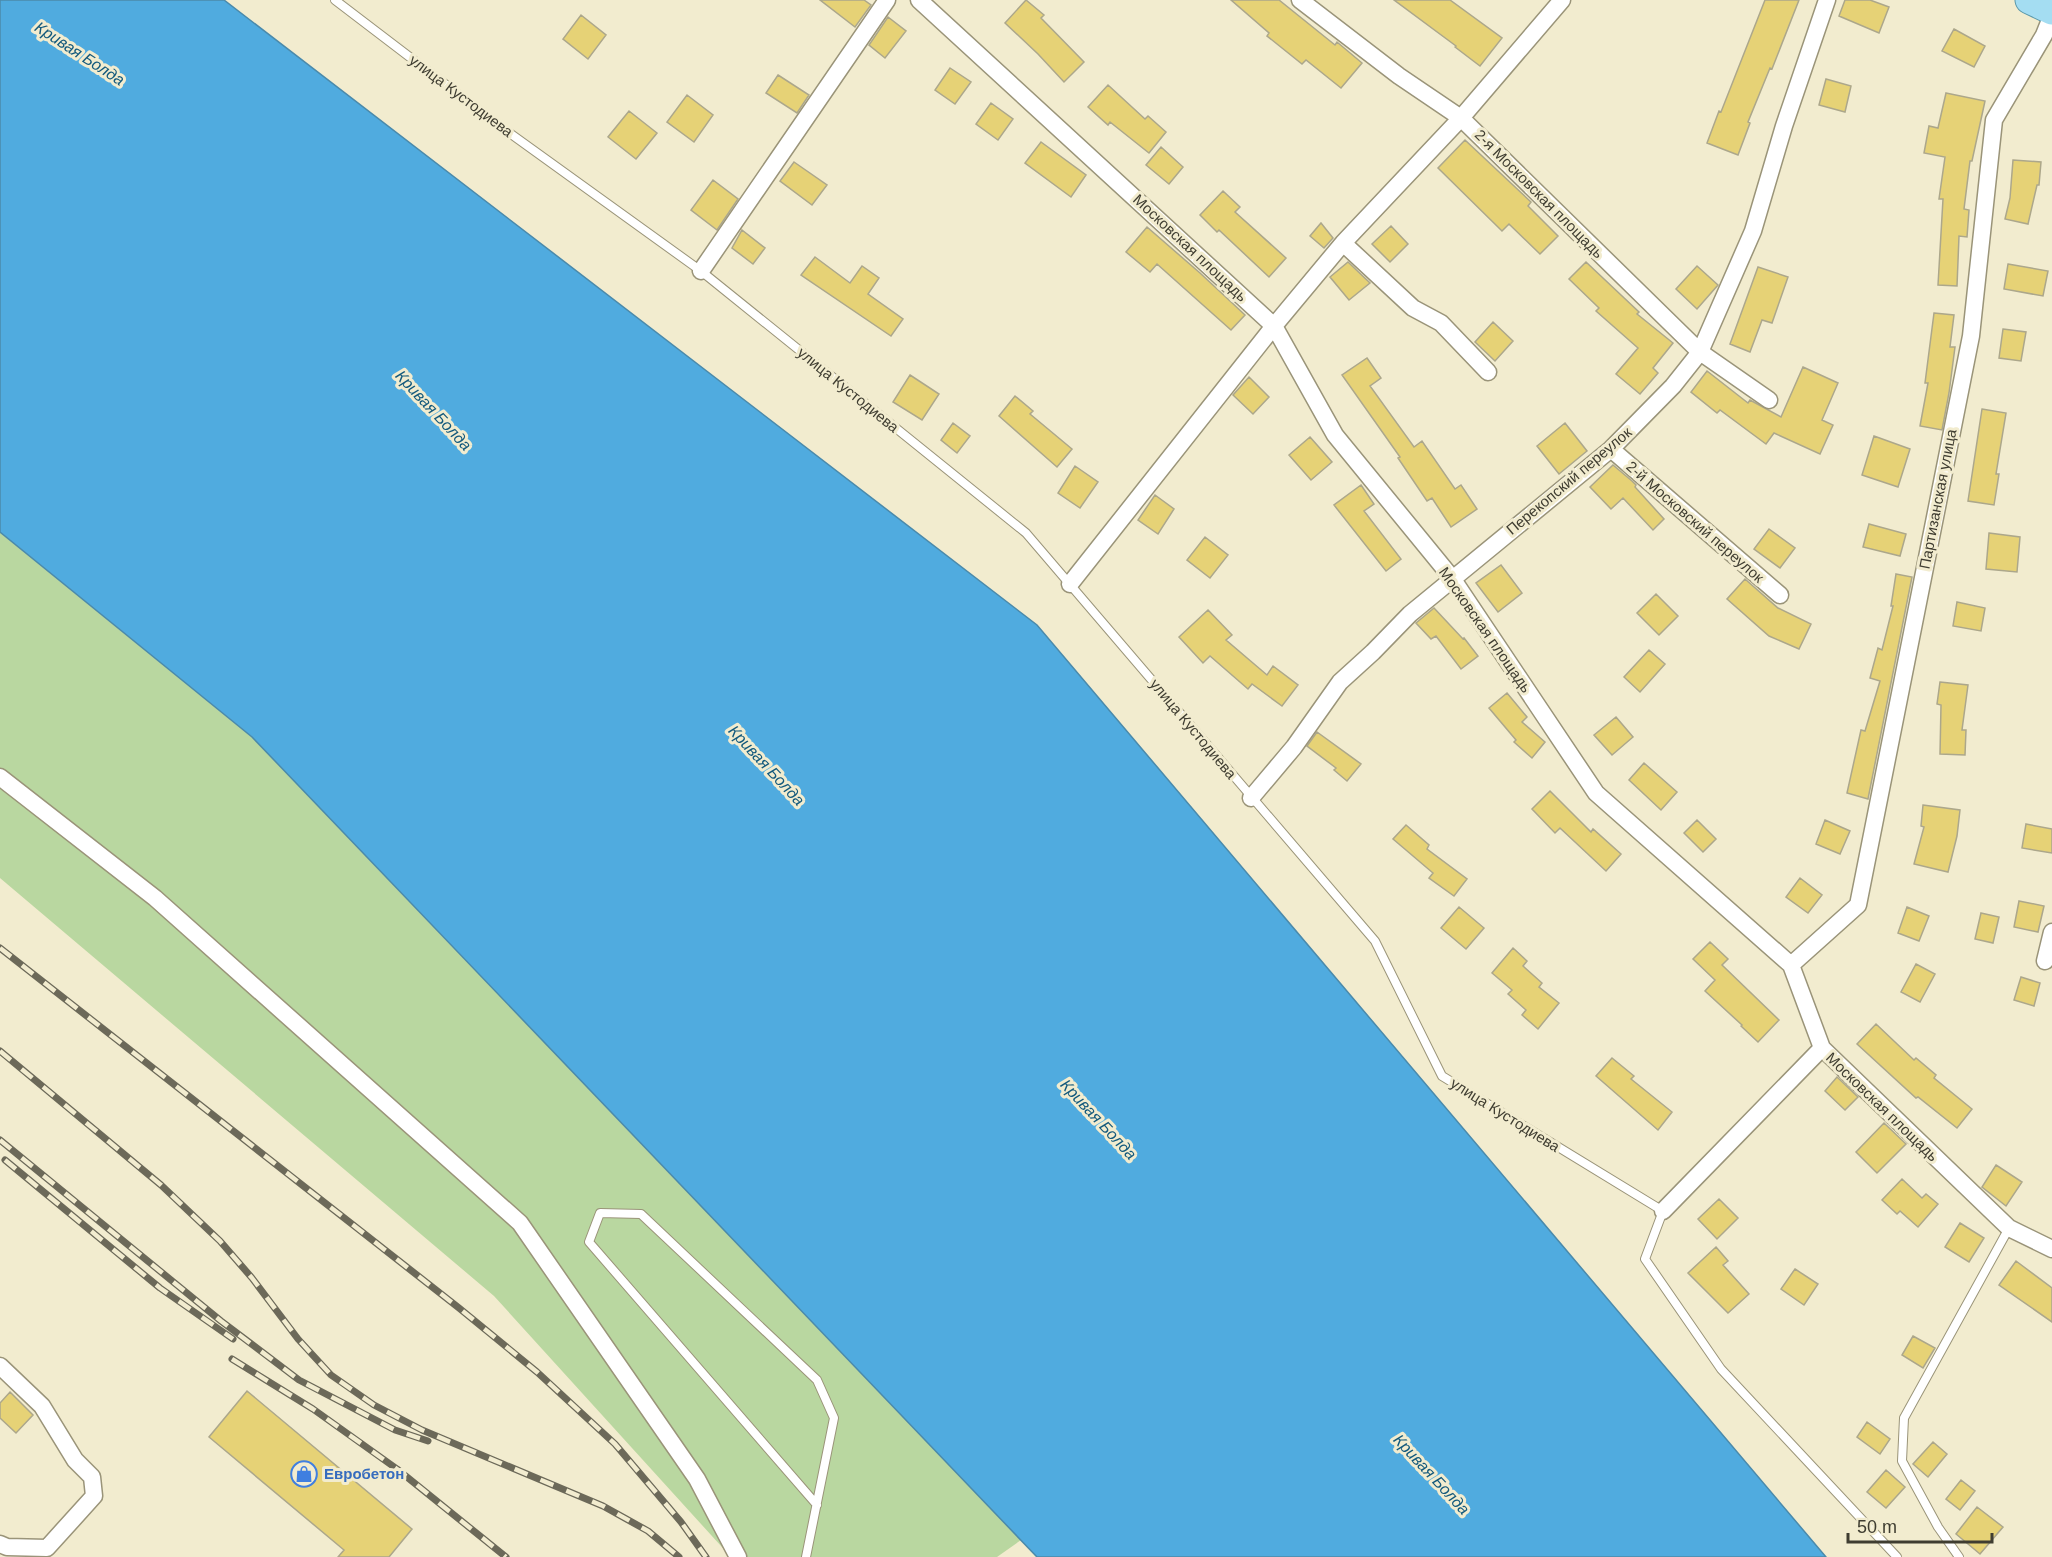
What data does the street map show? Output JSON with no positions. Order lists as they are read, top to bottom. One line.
{"streets":{"street":["2-я Московская площадь","Московская площадь","Перекопский переулок","Партизанская улица","2-й Московский переулок"],"lane":["улица Кустодиева"]},"crossings":[["улица Кустодиева","Перекопский переулок"],["2-я Московская площадь","Перекопский переулок"],["Московская площадь","Перекопский переулок"],["Московская площадь","Партизанская улица"],["Перекопский переулок","2-й Московский переулок"]],"water":["Кривая Болда"],"places":{"shop":["Евробетон"]},"scale_bar":"50 m"}
